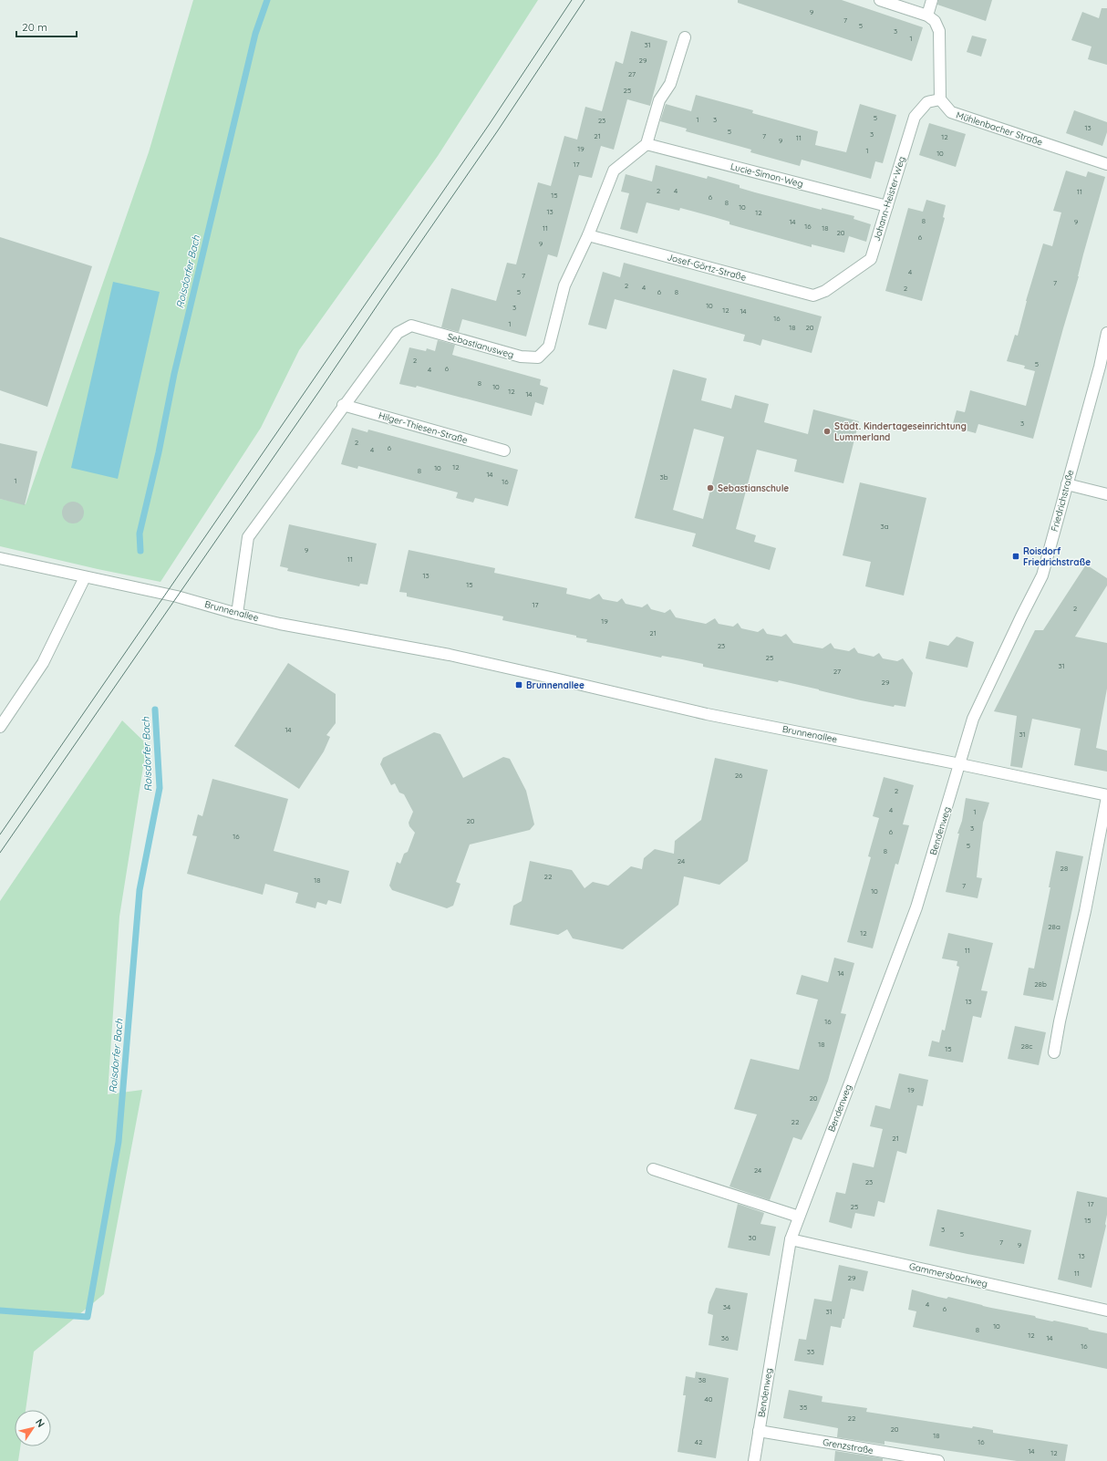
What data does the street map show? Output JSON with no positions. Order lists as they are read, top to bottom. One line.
{"streets":{"street":["Mühlenbacher Straße","Lucie-Simon-Weg","Johann-Heister-Weg","Josef-Görtz-Straße","Sebastianusweg","Hilger-Thiesen-Straße","Friedrichstraße","Brunnenallee","Bendenweg","Gammersbachweg","Grenzstraße"]},"crossings":[["Mühlenbacher Straße","Johann-Heister-Weg"],["Lucie-Simon-Weg","Johann-Heister-Weg"],["Lucie-Simon-Weg","Sebastianusweg"],["Johann-Heister-Weg","Josef-Görtz-Straße"],["Josef-Görtz-Straße","Sebastianusweg"],["Sebastianusweg","Hilger-Thiesen-Straße"],["Sebastianusweg","Brunnenallee"],["Friedrichstraße","Brunnenallee"],["Friedrichstraße","Bendenweg"],["Brunnenallee","Bendenweg"],["Bendenweg","Gammersbachweg"],["Bendenweg","Grenzstraße"]],"water":["Roisdorfer Bach"],"places":{"other":["Städt. Kindertageseinrichtung Lummerland","Sebastianschule"],"transit":["Roisdorf Friedrichstraße","Brunnenallee"]},"house_numbers":["9","7","5","3","1","31","29","27","25","5","1","3","23","13","5","3","21","7","12","11","9","19","1","10","17","2","4","11","15","6","8","10","13","12","8","14","9","16","11","18","20","6","9","4","7","7","2","4","2","5","6","8","10","3","12","14","16","1","18","20","2","5","6","4","8","10","12","14","3","2","6","4","12","10","8","14","3b","1","16","3a","9","11","13","15","17","2","19","21","23","25","31","27","29","14","31","26","2","4","1","20","3","6","16","5","8","24","28","22","18","7","10","28a","12","11","14","28b","13","16","18","28c","15","19","20","22","21","24","23","17","25","15","3","5","30","7","9","13","11","29","4","34","6","31","10","8","12","36","14","16","33","38","40","35","22","20","18","42","16","14","12"],"scale_bar":"20 m","north":"top right"}
